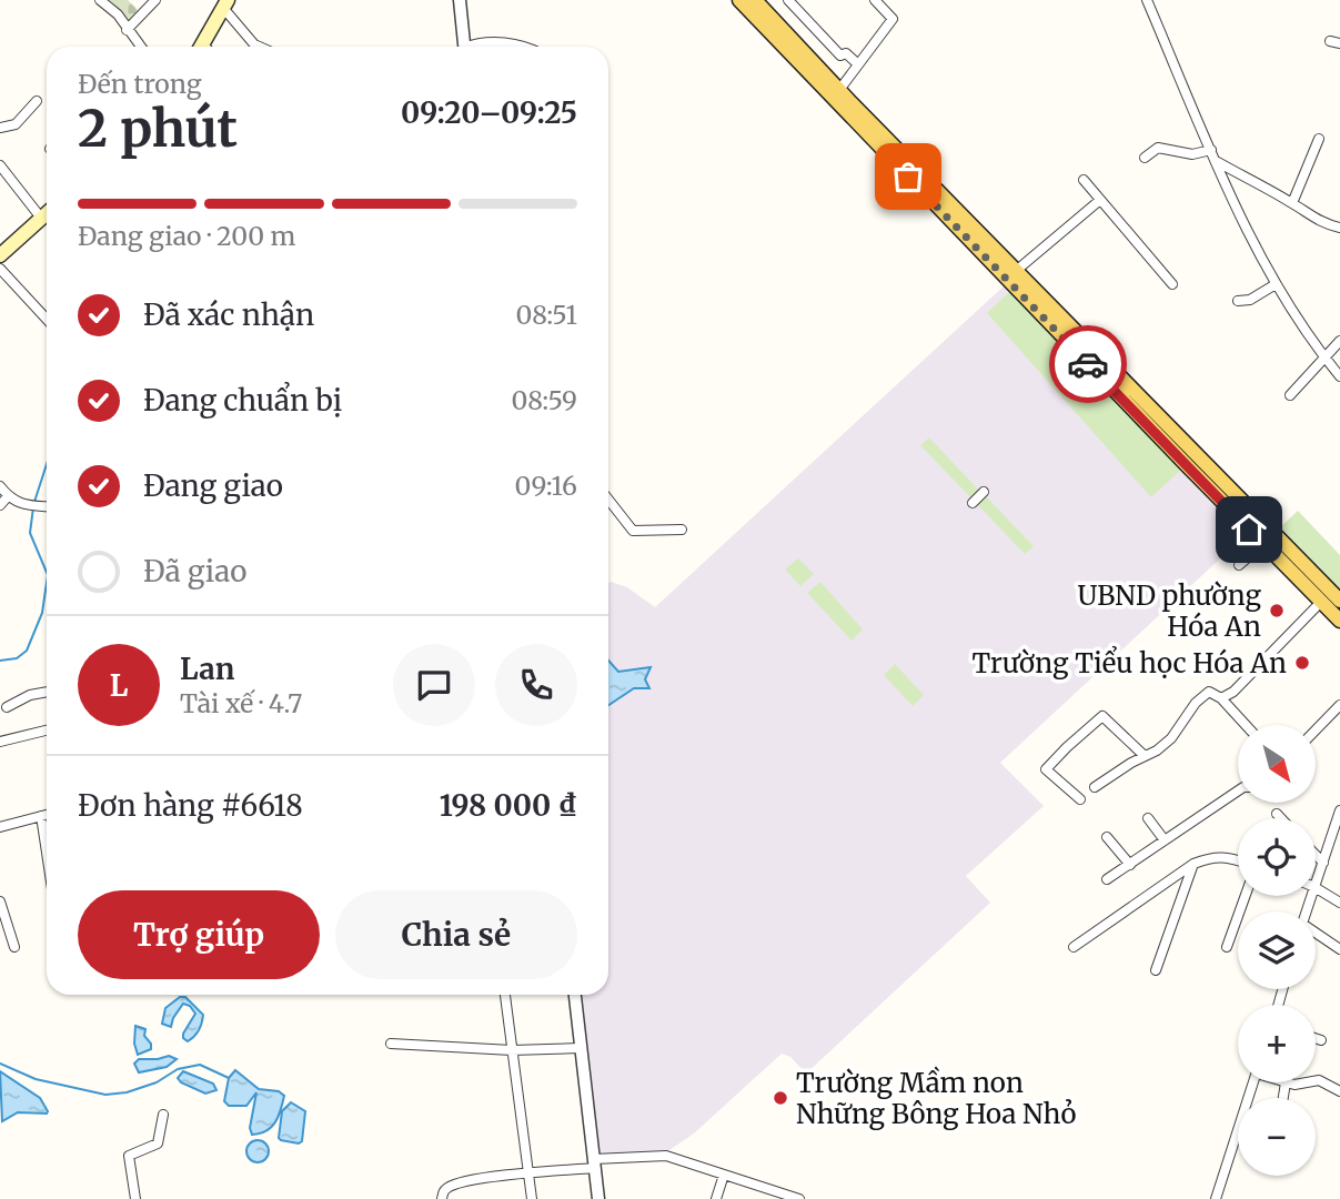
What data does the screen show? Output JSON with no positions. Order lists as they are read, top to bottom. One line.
{"places":["UBND phường Hóa An","Trường Tiểu học Hóa An","Trường Mầm non Những Bông Hoa Nhỏ"],"north":"bottom right","page":{"heading":["2 phút","Đến trong","09:20–09:25"],"panel":["Lan","Tài xế · 4.7","Đơn hàng #6618","198 000 ₫"],"bar":"Đang giao · 200 m","list":[["Đã xác nhận","08:51"],["Đang chuẩn bị","08:59"],["Đang giao","09:16"],"Đã giao"],"round":"L","map_buttons":["+","−"],"buttons":["Trợ giúp","Chia sẻ"]}}
